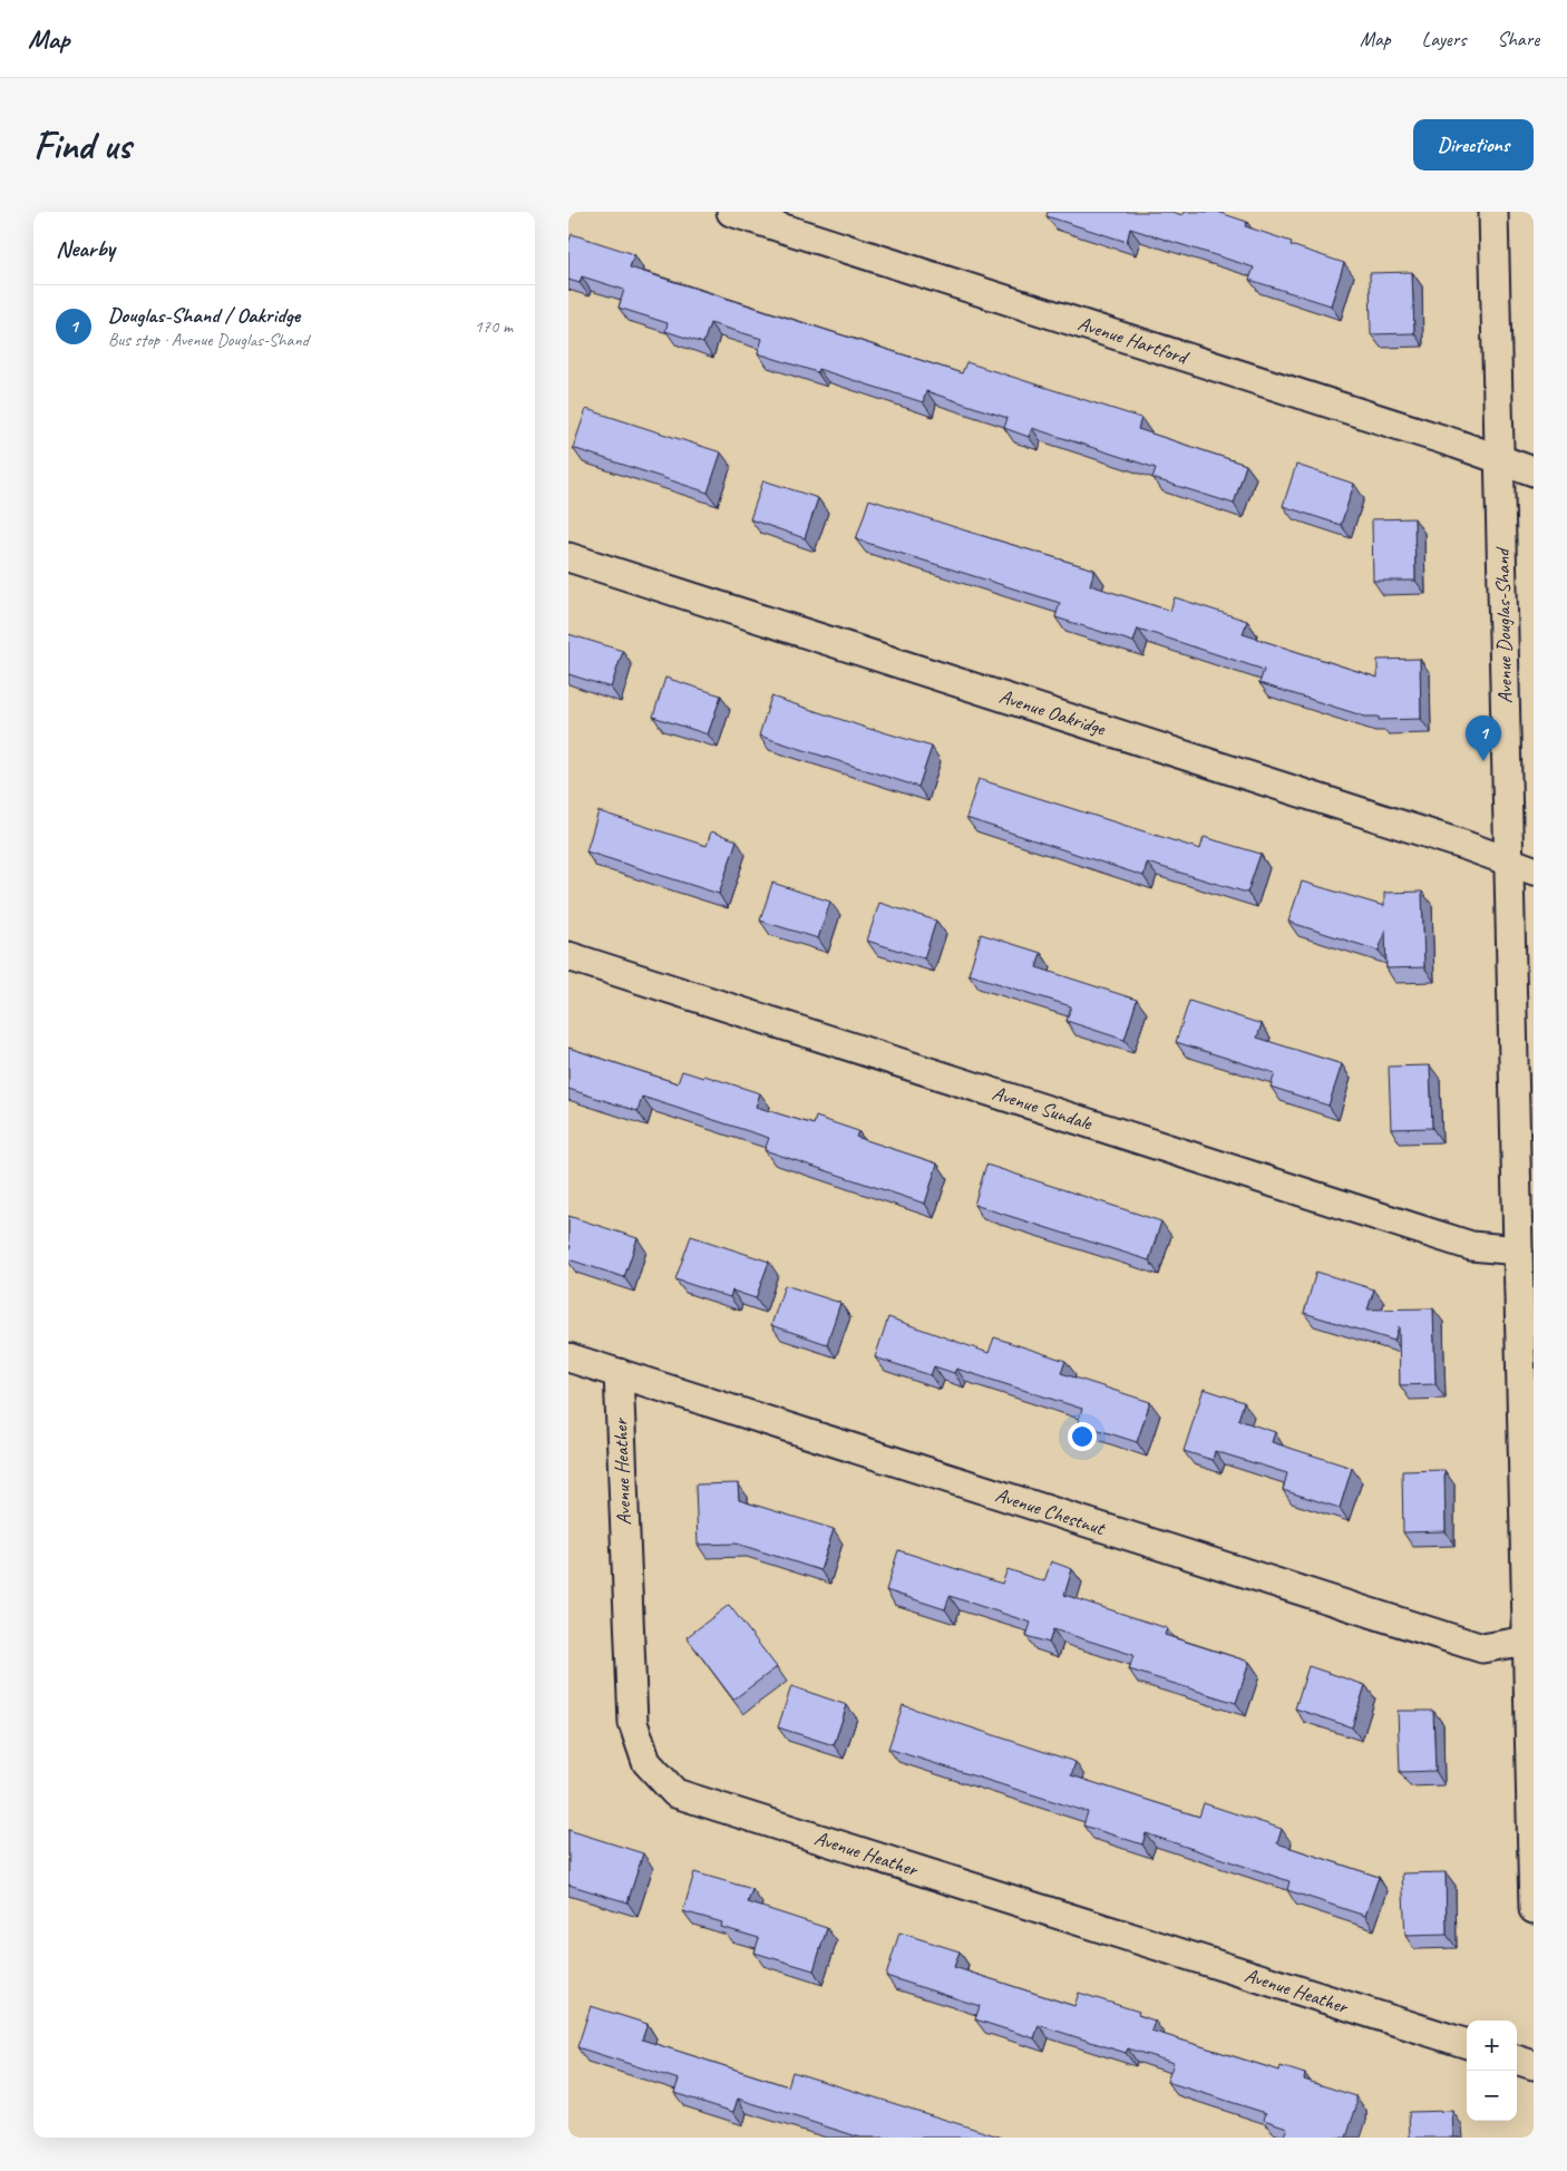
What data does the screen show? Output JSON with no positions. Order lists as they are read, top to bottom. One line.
{"streets":{"street":["Avenue Hartford","Avenue Douglas-Shand","Avenue Oakridge","Avenue Sundale","Avenue Heather","Avenue Chestnut"]},"crossings":[["Avenue Hartford","Avenue Douglas-Shand"],["Avenue Douglas-Shand","Avenue Oakridge"],["Avenue Douglas-Shand","Avenue Sundale"],["Avenue Douglas-Shand","Avenue Chestnut"],["Avenue Heather","Avenue Chestnut"]],"page":{"header":"Map","nav":["Map","Layers","Share"],"buttons":"Directions","title":"Find us","heading":"Nearby","list":[{"mark":"1","name":"Douglas-Shand / Oakridge","note":"Bus stop · Avenue Douglas-Shand","value":"170 m"}],"pins":"1","map_buttons":["+","−"]}}
